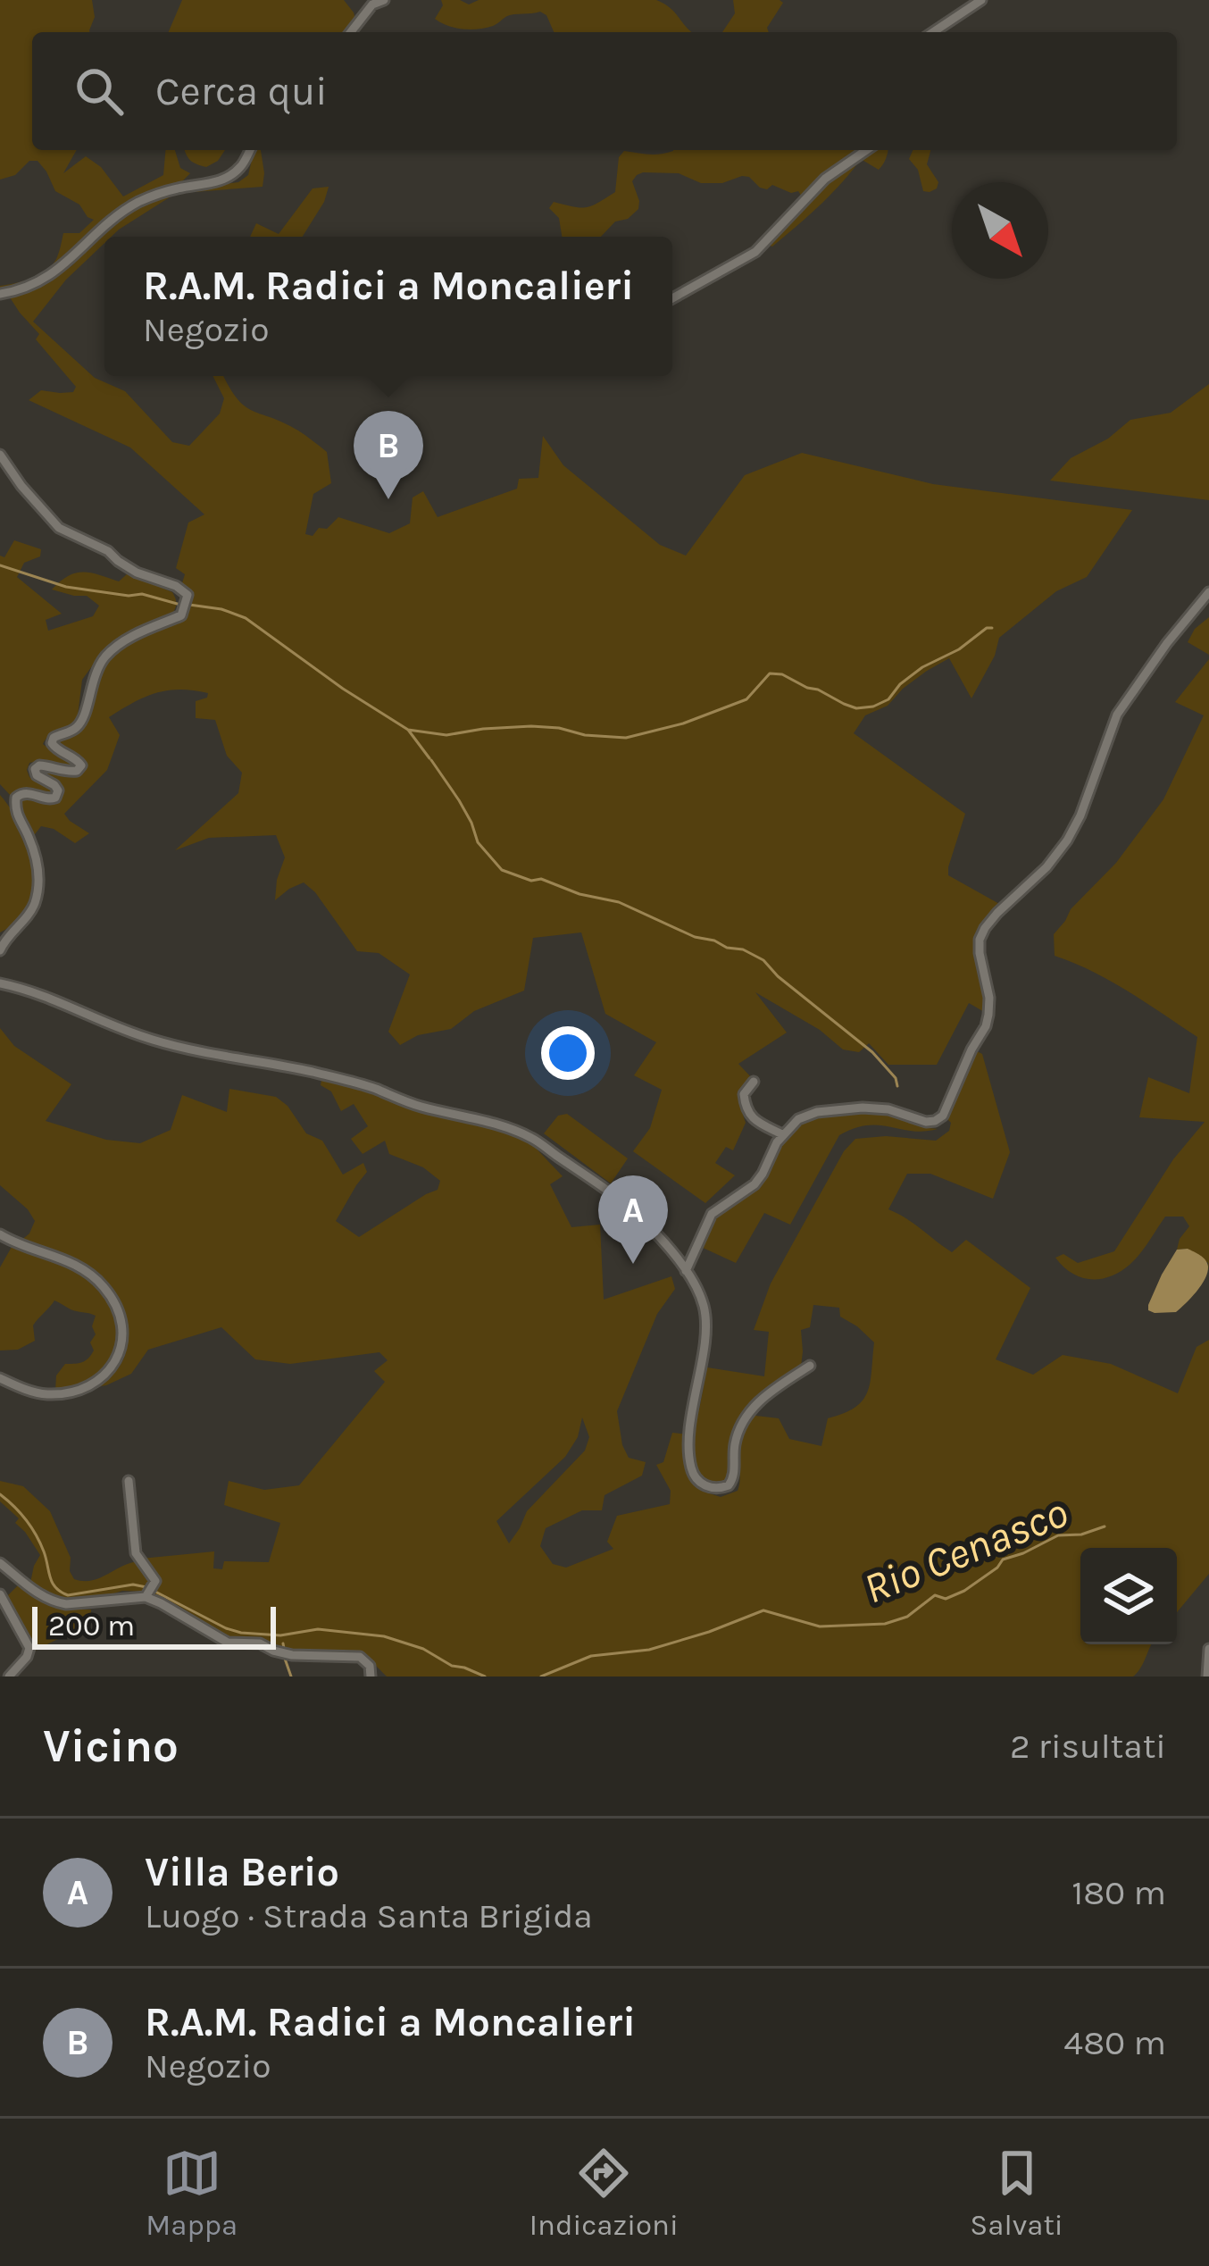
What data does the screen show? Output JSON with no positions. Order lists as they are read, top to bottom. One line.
{"water":["Rio Cenasco"],"scale_bar":"200 m","north":"bottom right","page":{"search":"Cerca qui","popup":["R.A.M. Radici a Moncalieri","Negozio"],"pins":["B","A"],"scale":"200 m","heading":["Vicino","2 risultati"],"list":[{"mark":"A","name":"Villa Berio","note":"Luogo · Strada Santa Brigida","value":"180 m"},{"mark":"B","name":"R.A.M. Radici a Moncalieri","note":"Negozio","value":"480 m"}],"nav":["Mappa","Indicazioni","Salvati"]}}
